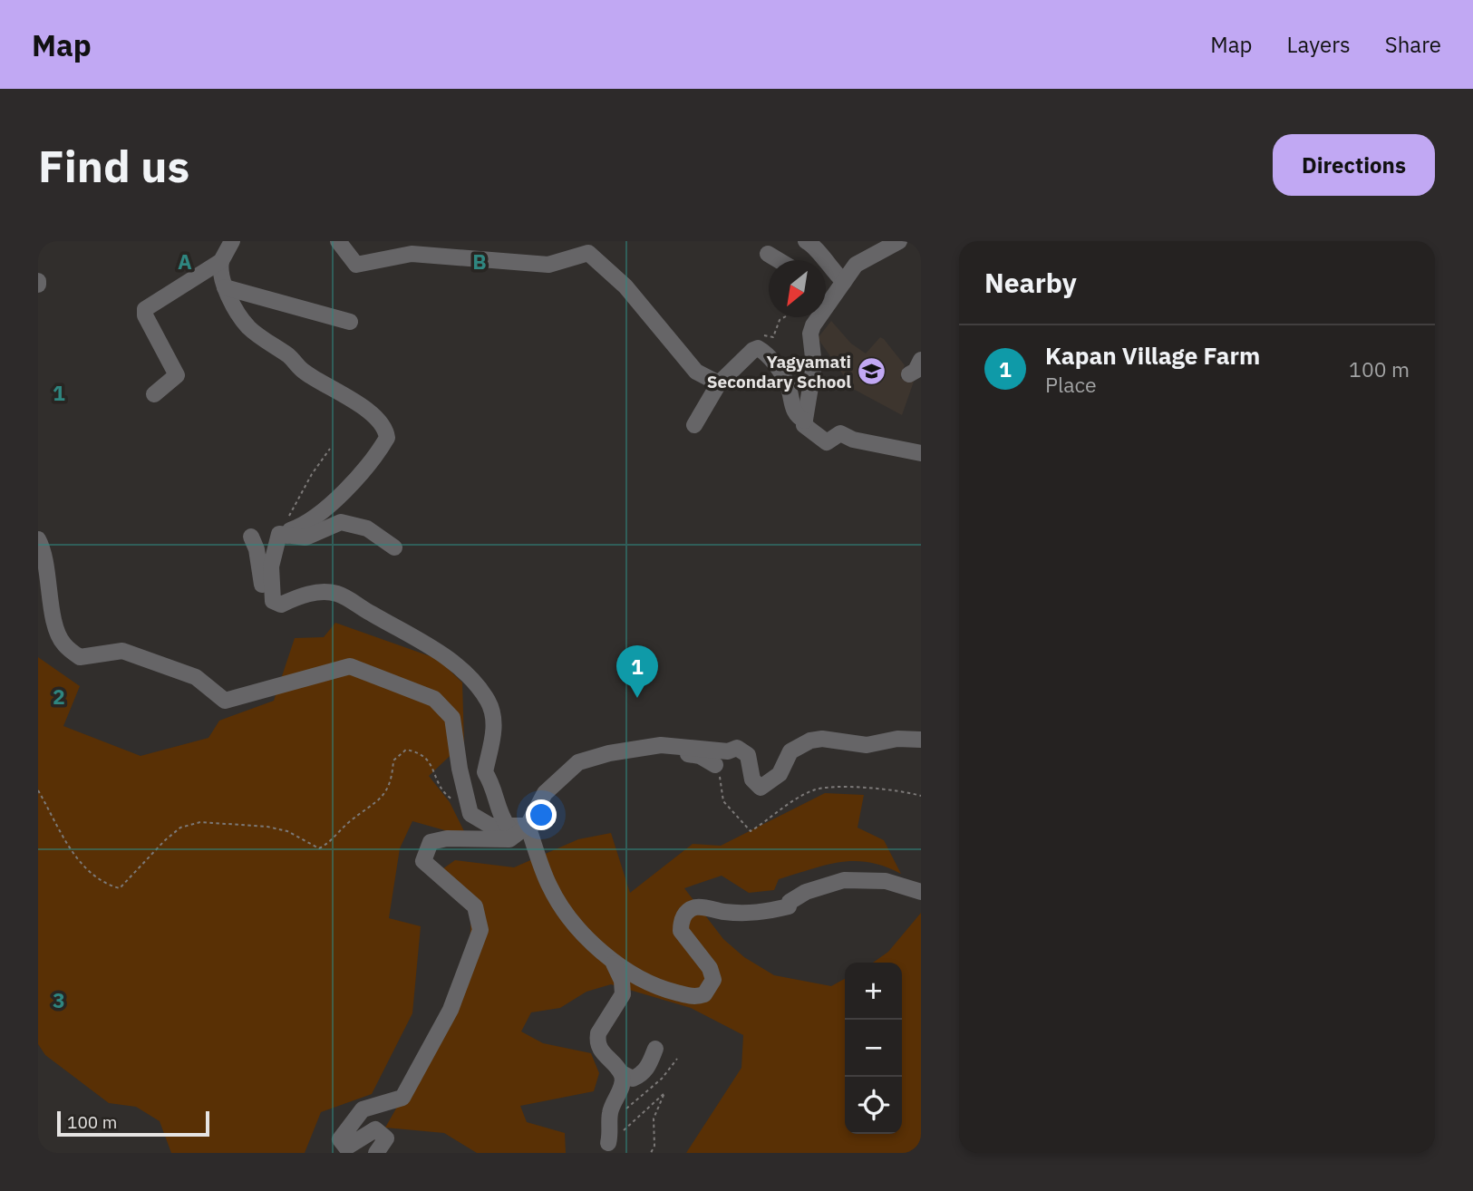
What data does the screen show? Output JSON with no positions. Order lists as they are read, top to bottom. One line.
{"places":{"school or university":["Yagyamati Secondary School"]},"scale_bar":"100 m","north":"bottom left","page":{"header":"Map","nav":["Map","Layers","Share"],"buttons":"Directions","title":"Find us","heading":"Nearby","list":[{"mark":"1","name":"Kapan Village Farm","note":"Place","value":"100 m"}],"pins":"1","map_buttons":["+","−"],"scale":"100 m"},"grid":{"columns":["A","B"],"rows":["1","2","3"]}}
